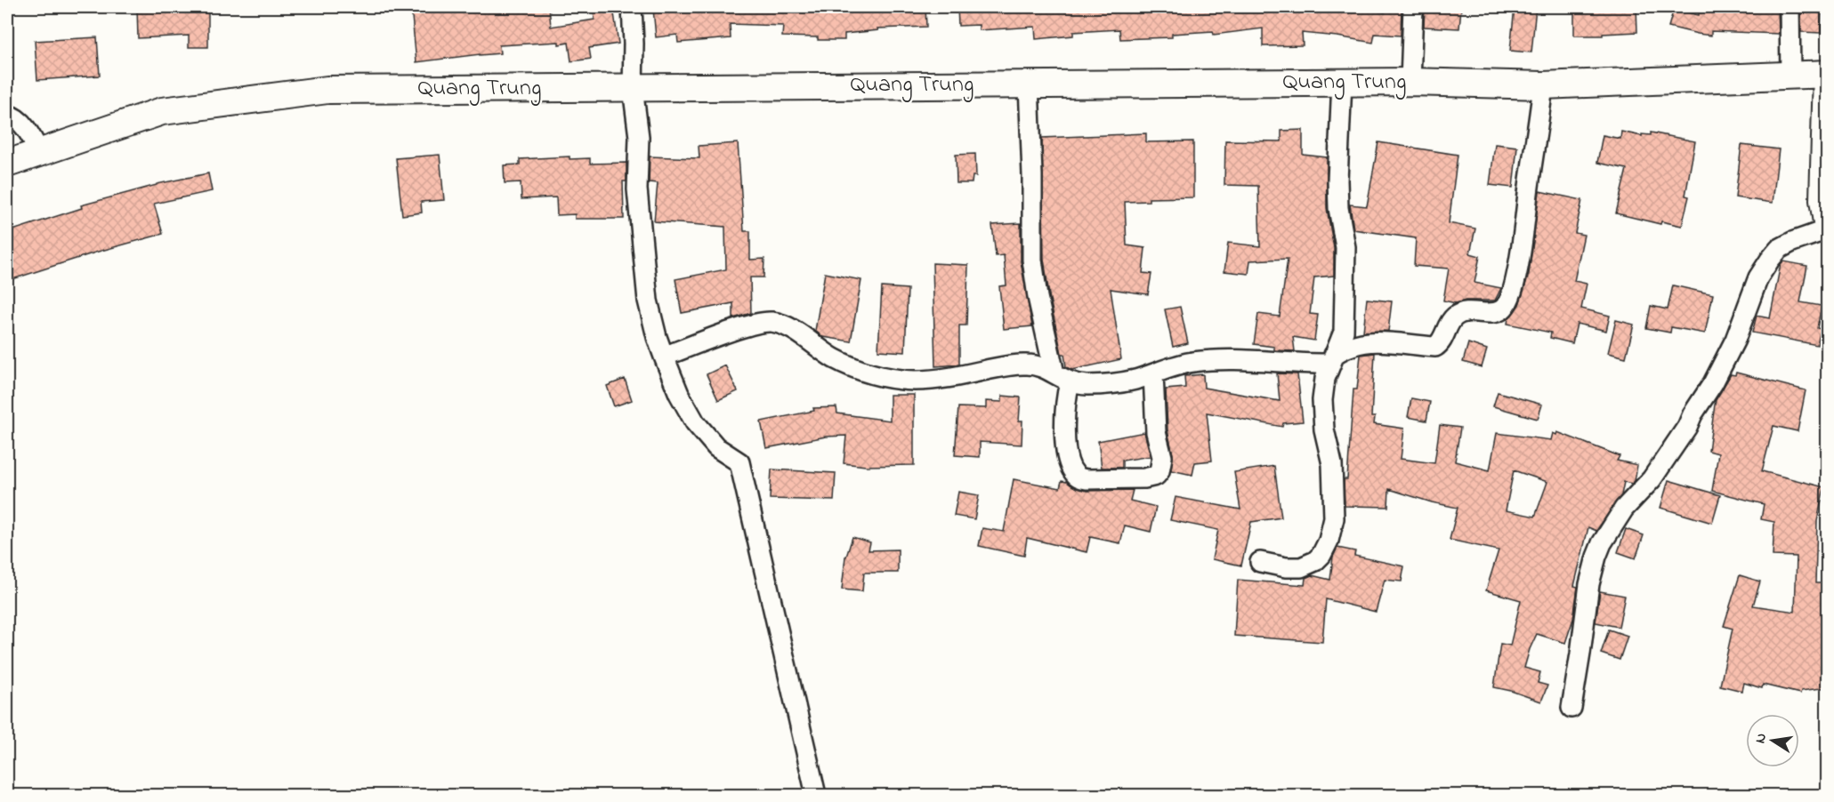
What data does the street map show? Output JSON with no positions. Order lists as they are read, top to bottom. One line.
{"streets":{"main road":["Quang Trung"]},"north":"left"}
